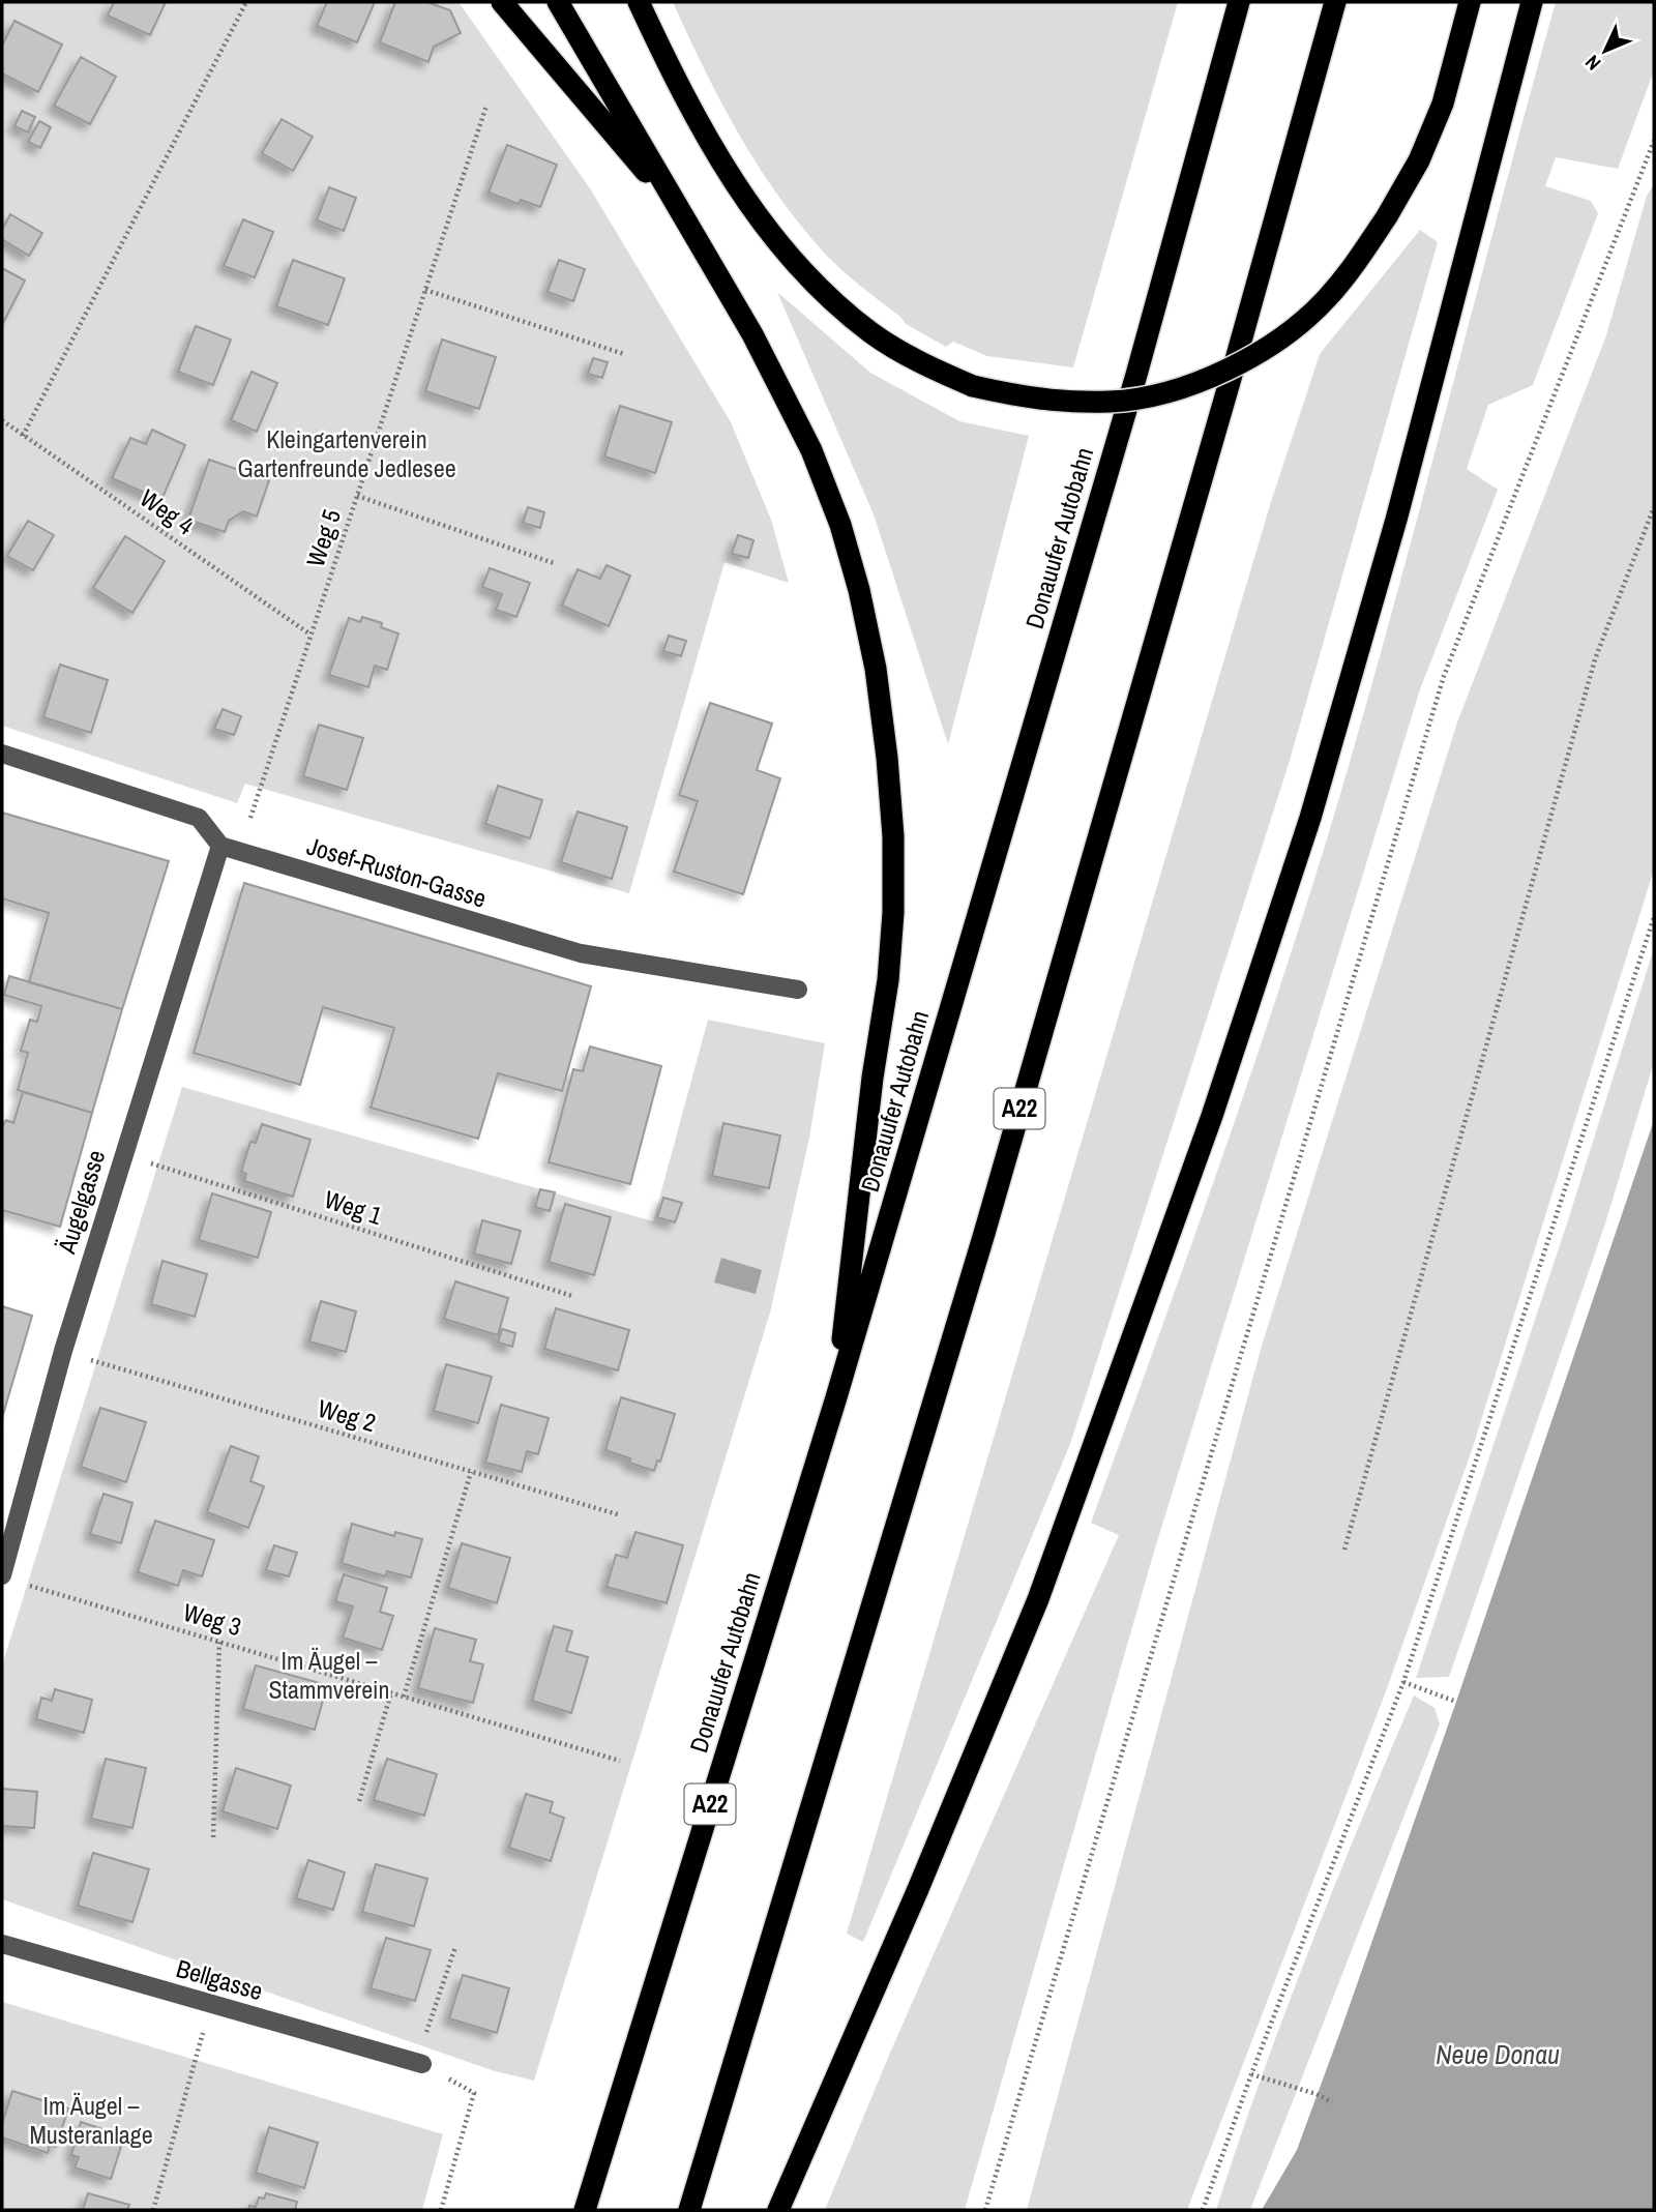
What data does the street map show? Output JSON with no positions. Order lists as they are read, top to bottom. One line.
{"streets":{"highway":["Donauufer Autobahn","A22"],"street":["Josef-Ruston-Gasse","Äugelgasse","Bellgasse"],"path":["Weg 4","Weg 5","Weg 1","Weg 2","Weg 3"]},"crossings":[["Weg 4","Weg 5"],["Josef-Ruston-Gasse","Äugelgasse"],["Äugelgasse","Weg 1"],["Äugelgasse","Weg 2"]],"water":["Neue Donau"],"parks":["Kleingartenverein Gartenfreunde Jedlesee","Im Äugel – Stammverein","Im Äugel – Musteranlage"],"north":"bottom left"}
